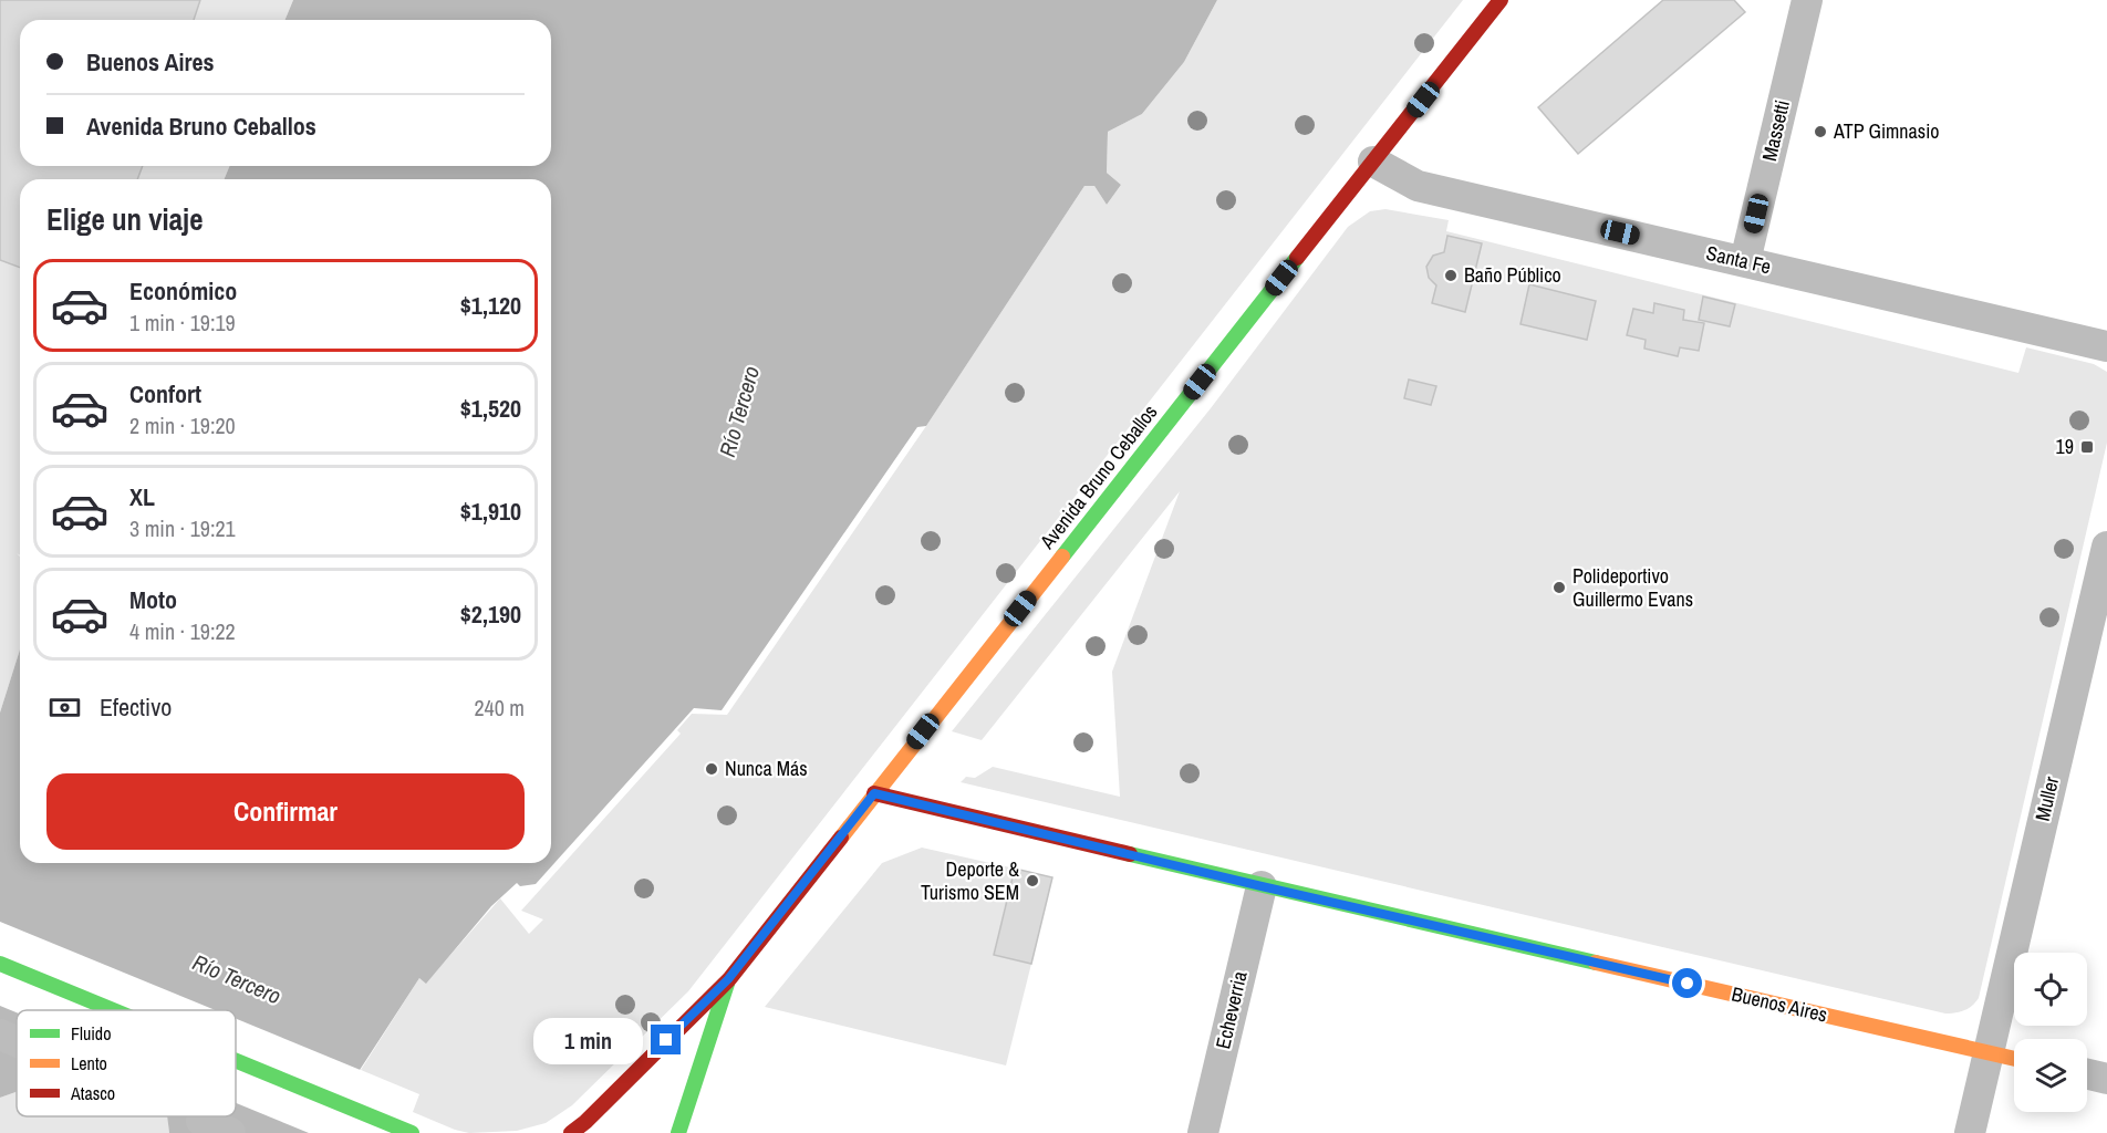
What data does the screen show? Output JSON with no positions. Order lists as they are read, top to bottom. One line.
{"streets":{"main road":["Avenida Bruno Ceballos","Buenos Aires"],"street":["Massetti","Santa Fe","Muller","Echeverria"]},"crossings":[["Massetti","Santa Fe"],["Santa Fe","Avenida Bruno Ceballos"],["Avenida Bruno Ceballos","Buenos Aires"],["Muller","Buenos Aires"],["Buenos Aires","Echeverria"]],"water":["Río Tercero"],"places":{"other":["ATP Gimnasio","Baño Público","Polideportivo Guillermo Evans","Nunca Más","Deporte & Turismo SEM"],"transit":["19"]},"legend":["Fluido","Lento","Atasco"],"page":{"banner":["Buenos Aires","Avenida Bruno Ceballos"],"heading":"Elige un viaje","list":[{"name":"Económico","note":"1 min · 19:19","value":"$1,120"},{"name":"Confort","note":"2 min · 19:20","value":"$1,520"},{"name":"XL","note":"3 min · 19:21","value":"$1,910"},{"name":"Moto","note":"4 min · 19:22","value":"$2,190"}],"pay":["Efectivo","240 m"],"buttons":"Confirmar","bubble":"1 min"}}
